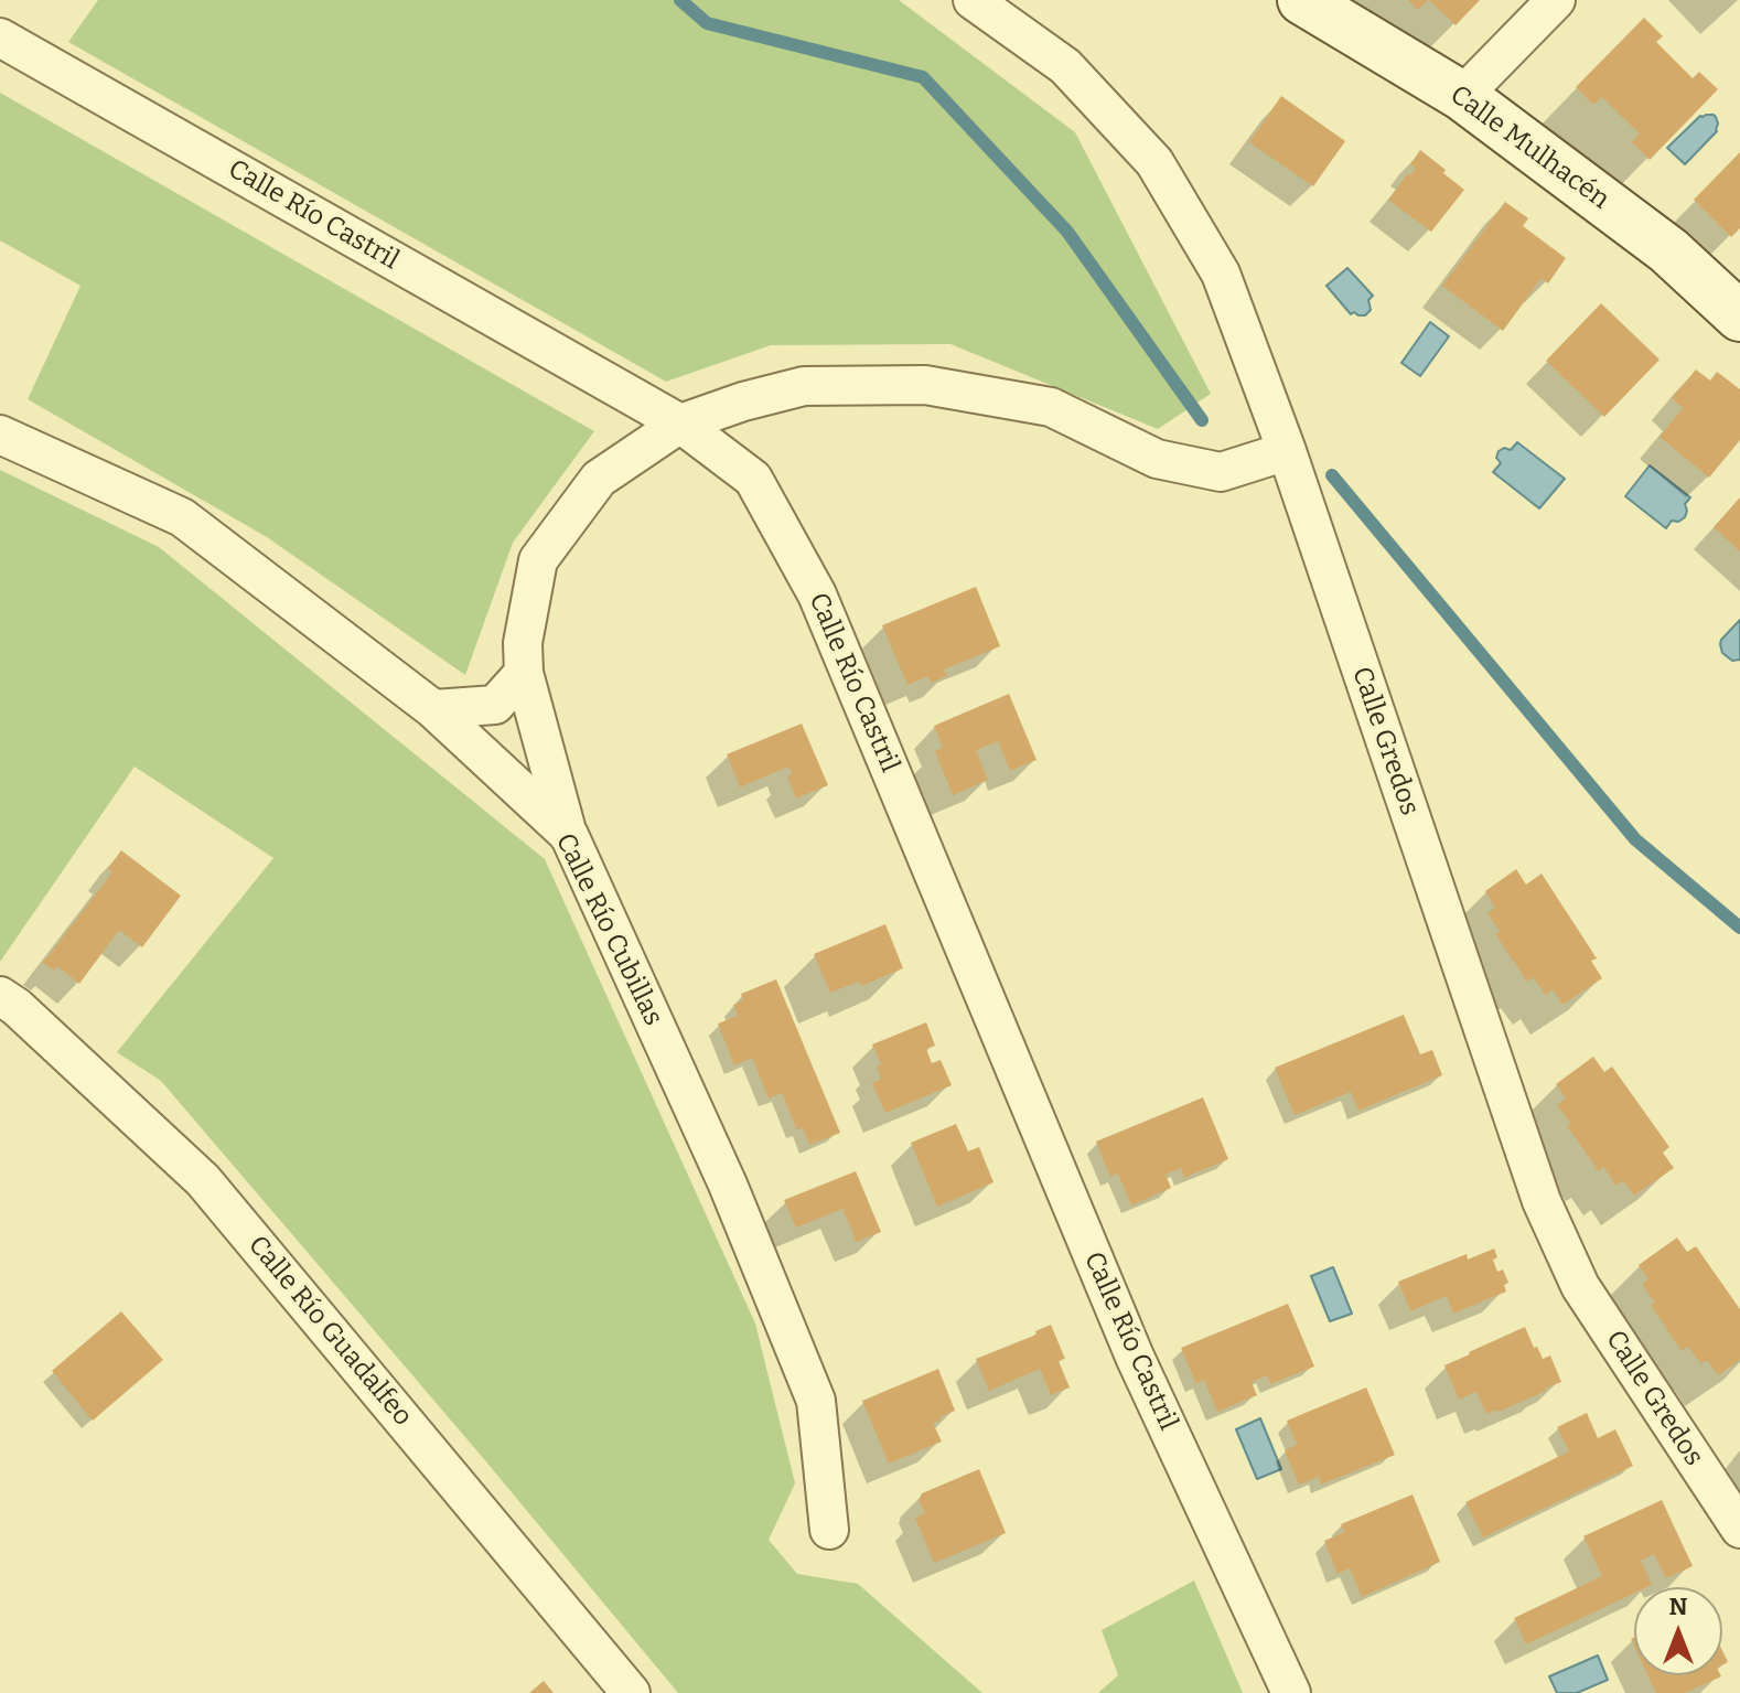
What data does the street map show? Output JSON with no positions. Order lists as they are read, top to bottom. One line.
{"streets":{"street":["Calle Mulhacén","Calle Río Castril","Calle Gredos","Calle Río Cubillas","Calle Río Guadalfeo"]},"north":"top"}
